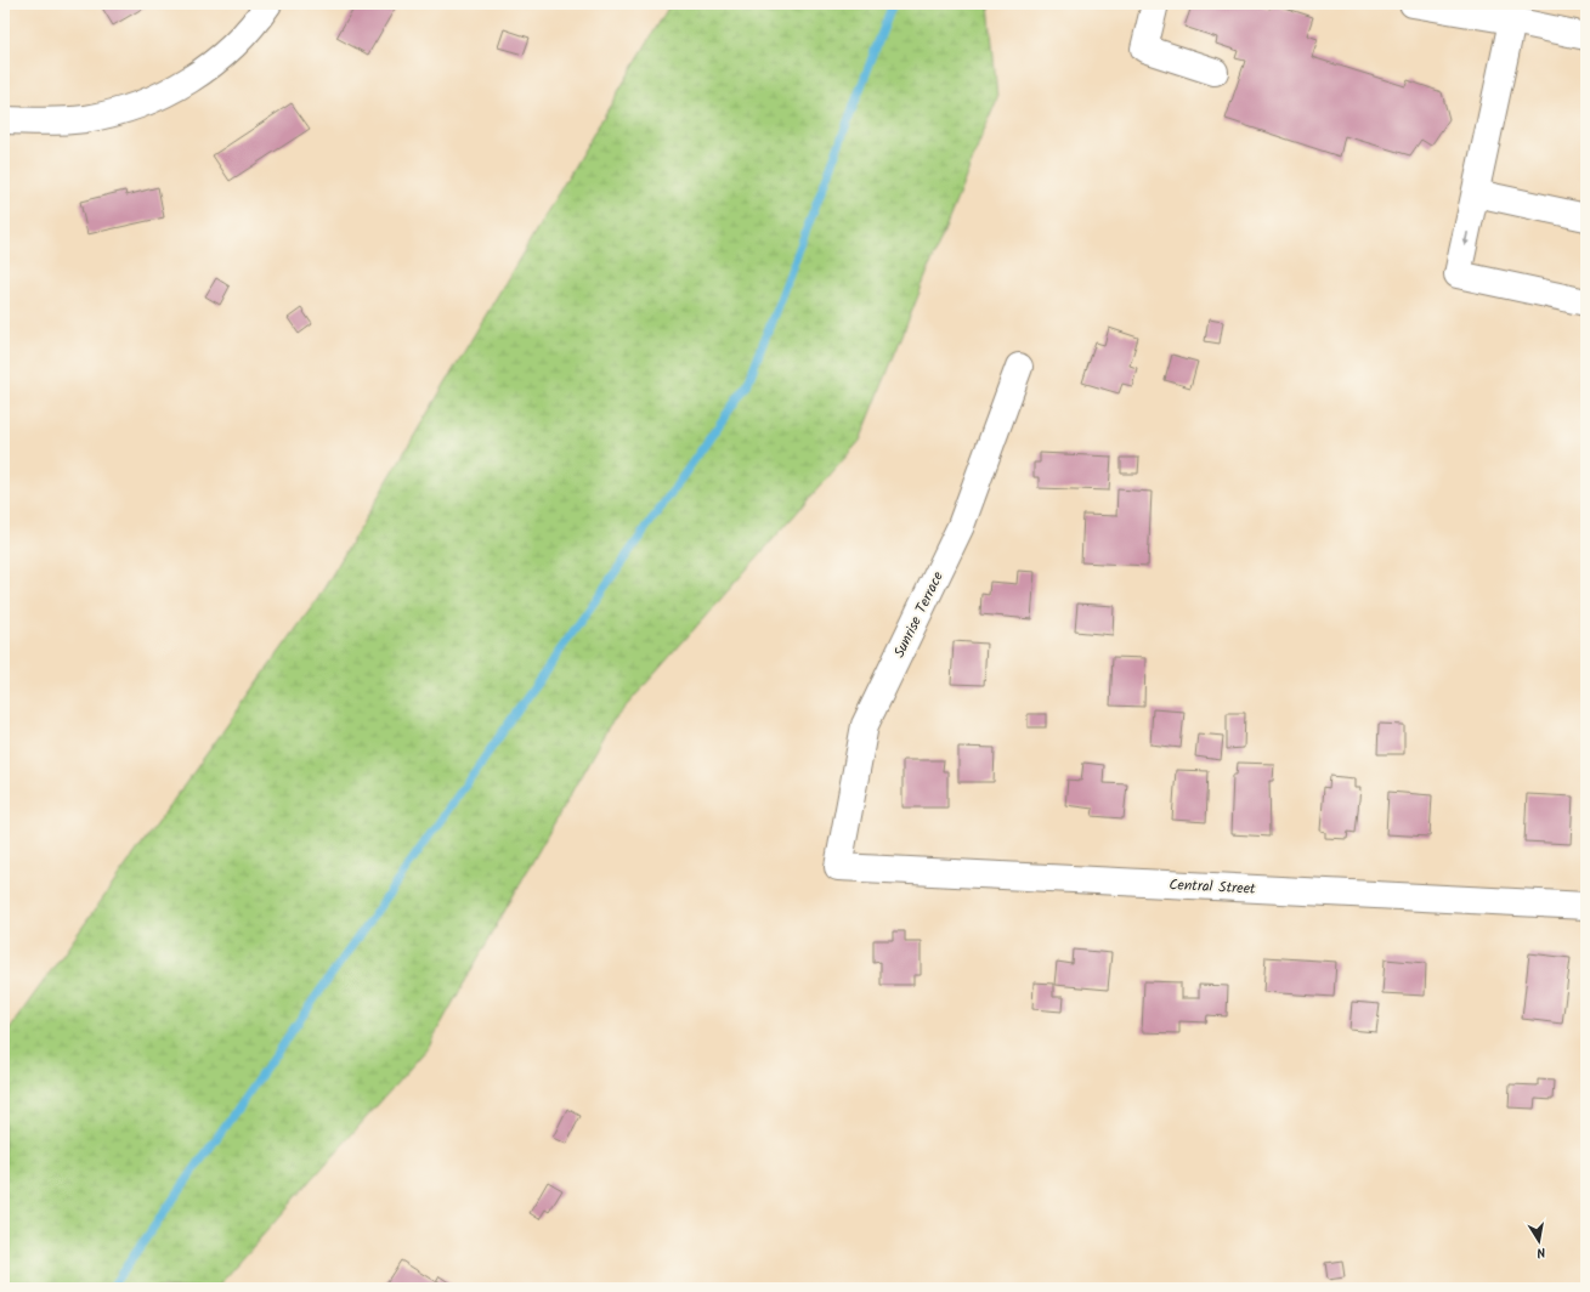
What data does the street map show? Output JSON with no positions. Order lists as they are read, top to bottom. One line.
{"streets":{"street":["Sunrise Terrace","Central Street"]},"crossings":[["Sunrise Terrace","Central Street"]],"north":"bottom"}
